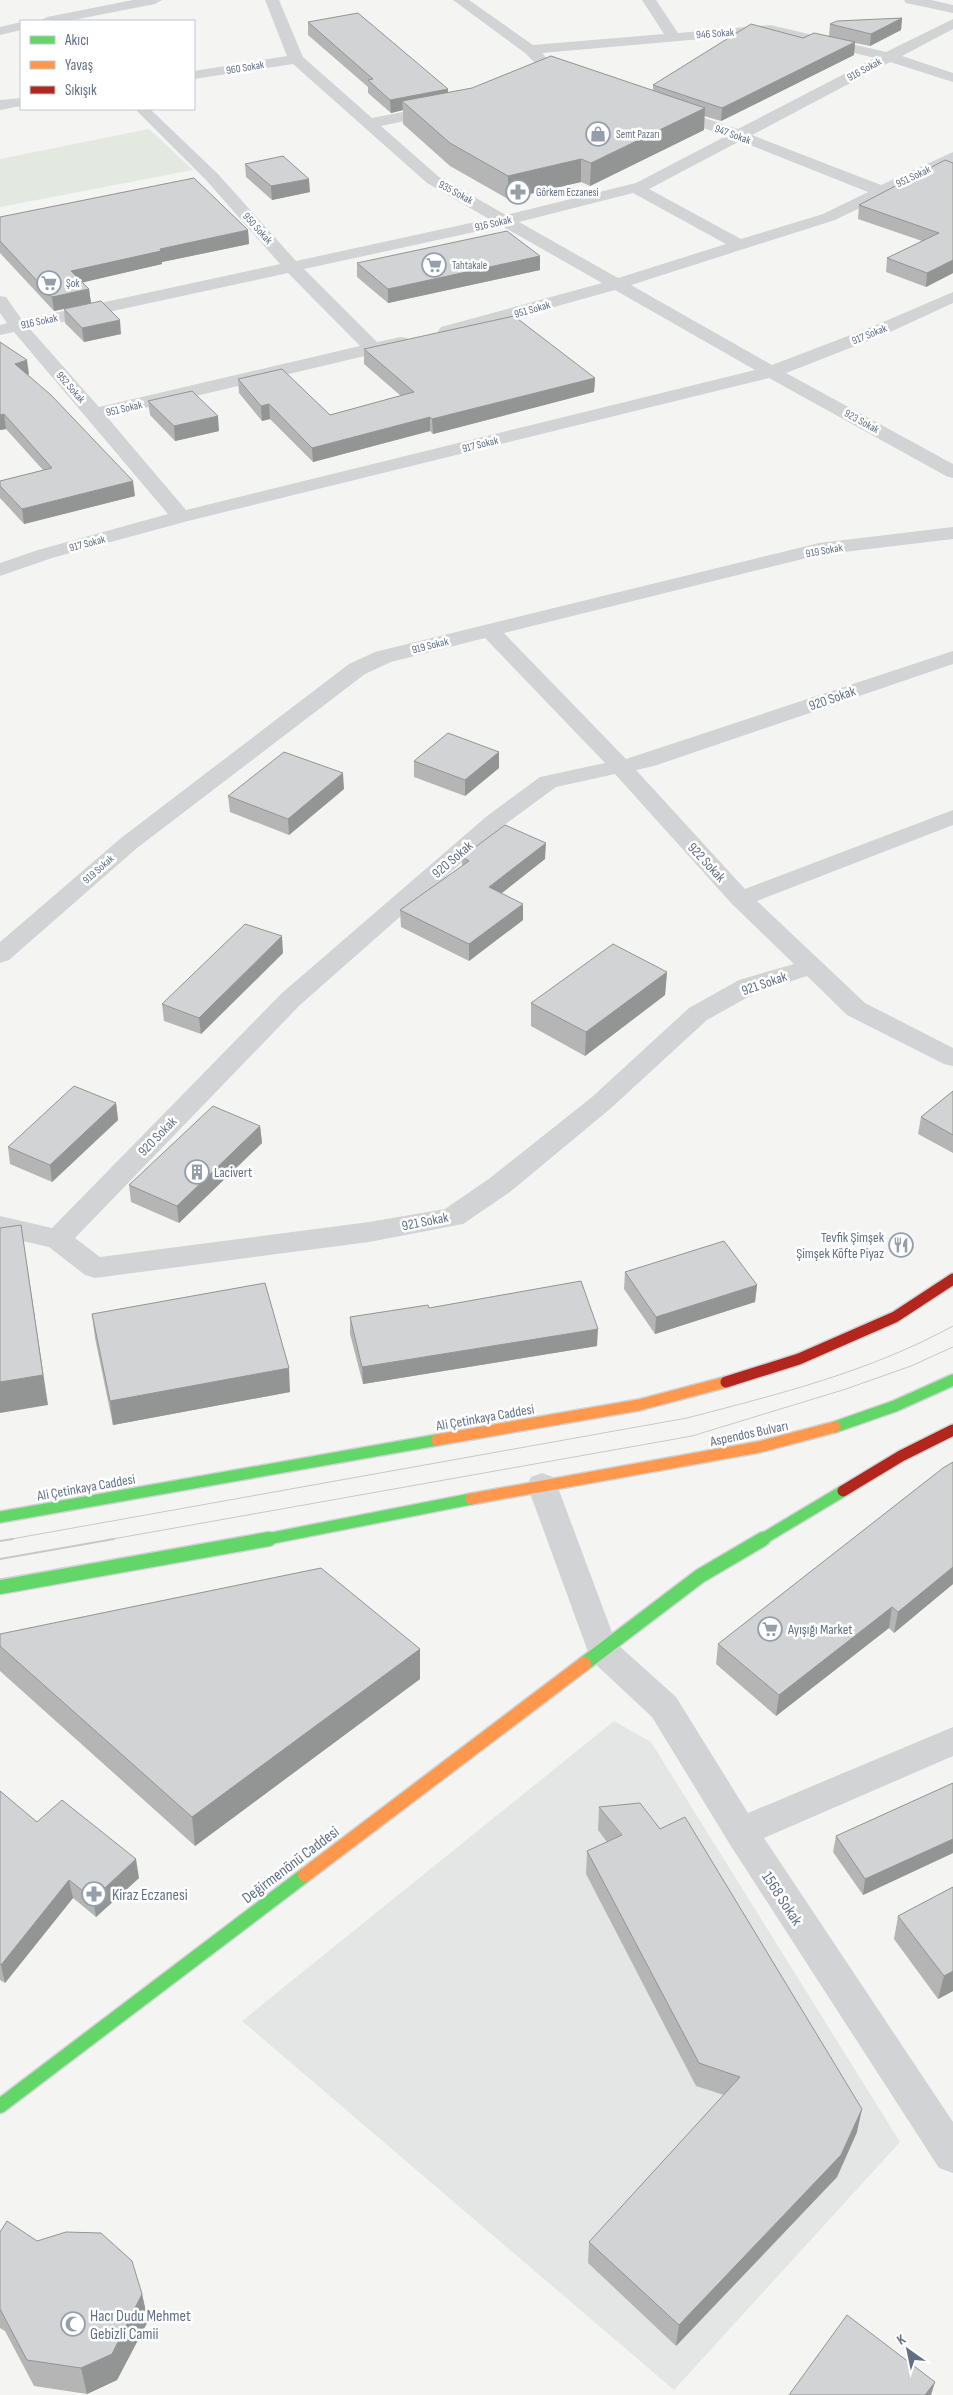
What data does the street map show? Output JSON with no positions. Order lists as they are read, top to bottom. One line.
{"streets":{"main road":["Ali Çetinkaya Caddesi","Aspendos Bulvarı","Değirmenönü Caddesi"],"street":["946 Sokak","960 Sokak","916 Sokak","947 Sokak","951 Sokak","935 Sokak","950 Sokak","917 Sokak","952 Sokak","923 Sokak","919 Sokak","920 Sokak","922 Sokak","921 Sokak","1568 Sokak"]},"crossings":[["946 Sokak","916 Sokak"],["960 Sokak","935 Sokak"],["916 Sokak","947 Sokak"],["916 Sokak","935 Sokak"],["916 Sokak","950 Sokak"],["916 Sokak","952 Sokak"],["947 Sokak","951 Sokak"],["951 Sokak","935 Sokak"],["951 Sokak","950 Sokak"],["951 Sokak","952 Sokak"],["935 Sokak","917 Sokak"],["935 Sokak","923 Sokak"],["917 Sokak","952 Sokak"],["917 Sokak","923 Sokak"],["919 Sokak","922 Sokak"],["920 Sokak","922 Sokak"],["920 Sokak","921 Sokak"],["922 Sokak","921 Sokak"],["Değirmenönü Caddesi","1568 Sokak"]],"places":{"shop":["Semt Pazarı"],"pharmacy":["Görkem Eczanesi","Kiraz Eczanesi"],"supermarket":["Tahtakale","Şok","Ayışığı Market"],"building":["Lacivert"],"restaurant":["Tevfik Şimşek Şimşek Köfte Piyaz"],"mosque":["Hacı Dudu Mehmet Gebizli Camii"]},"legend":["Akıcı","Yavaş","Sıkışık"],"north":"top left"}
